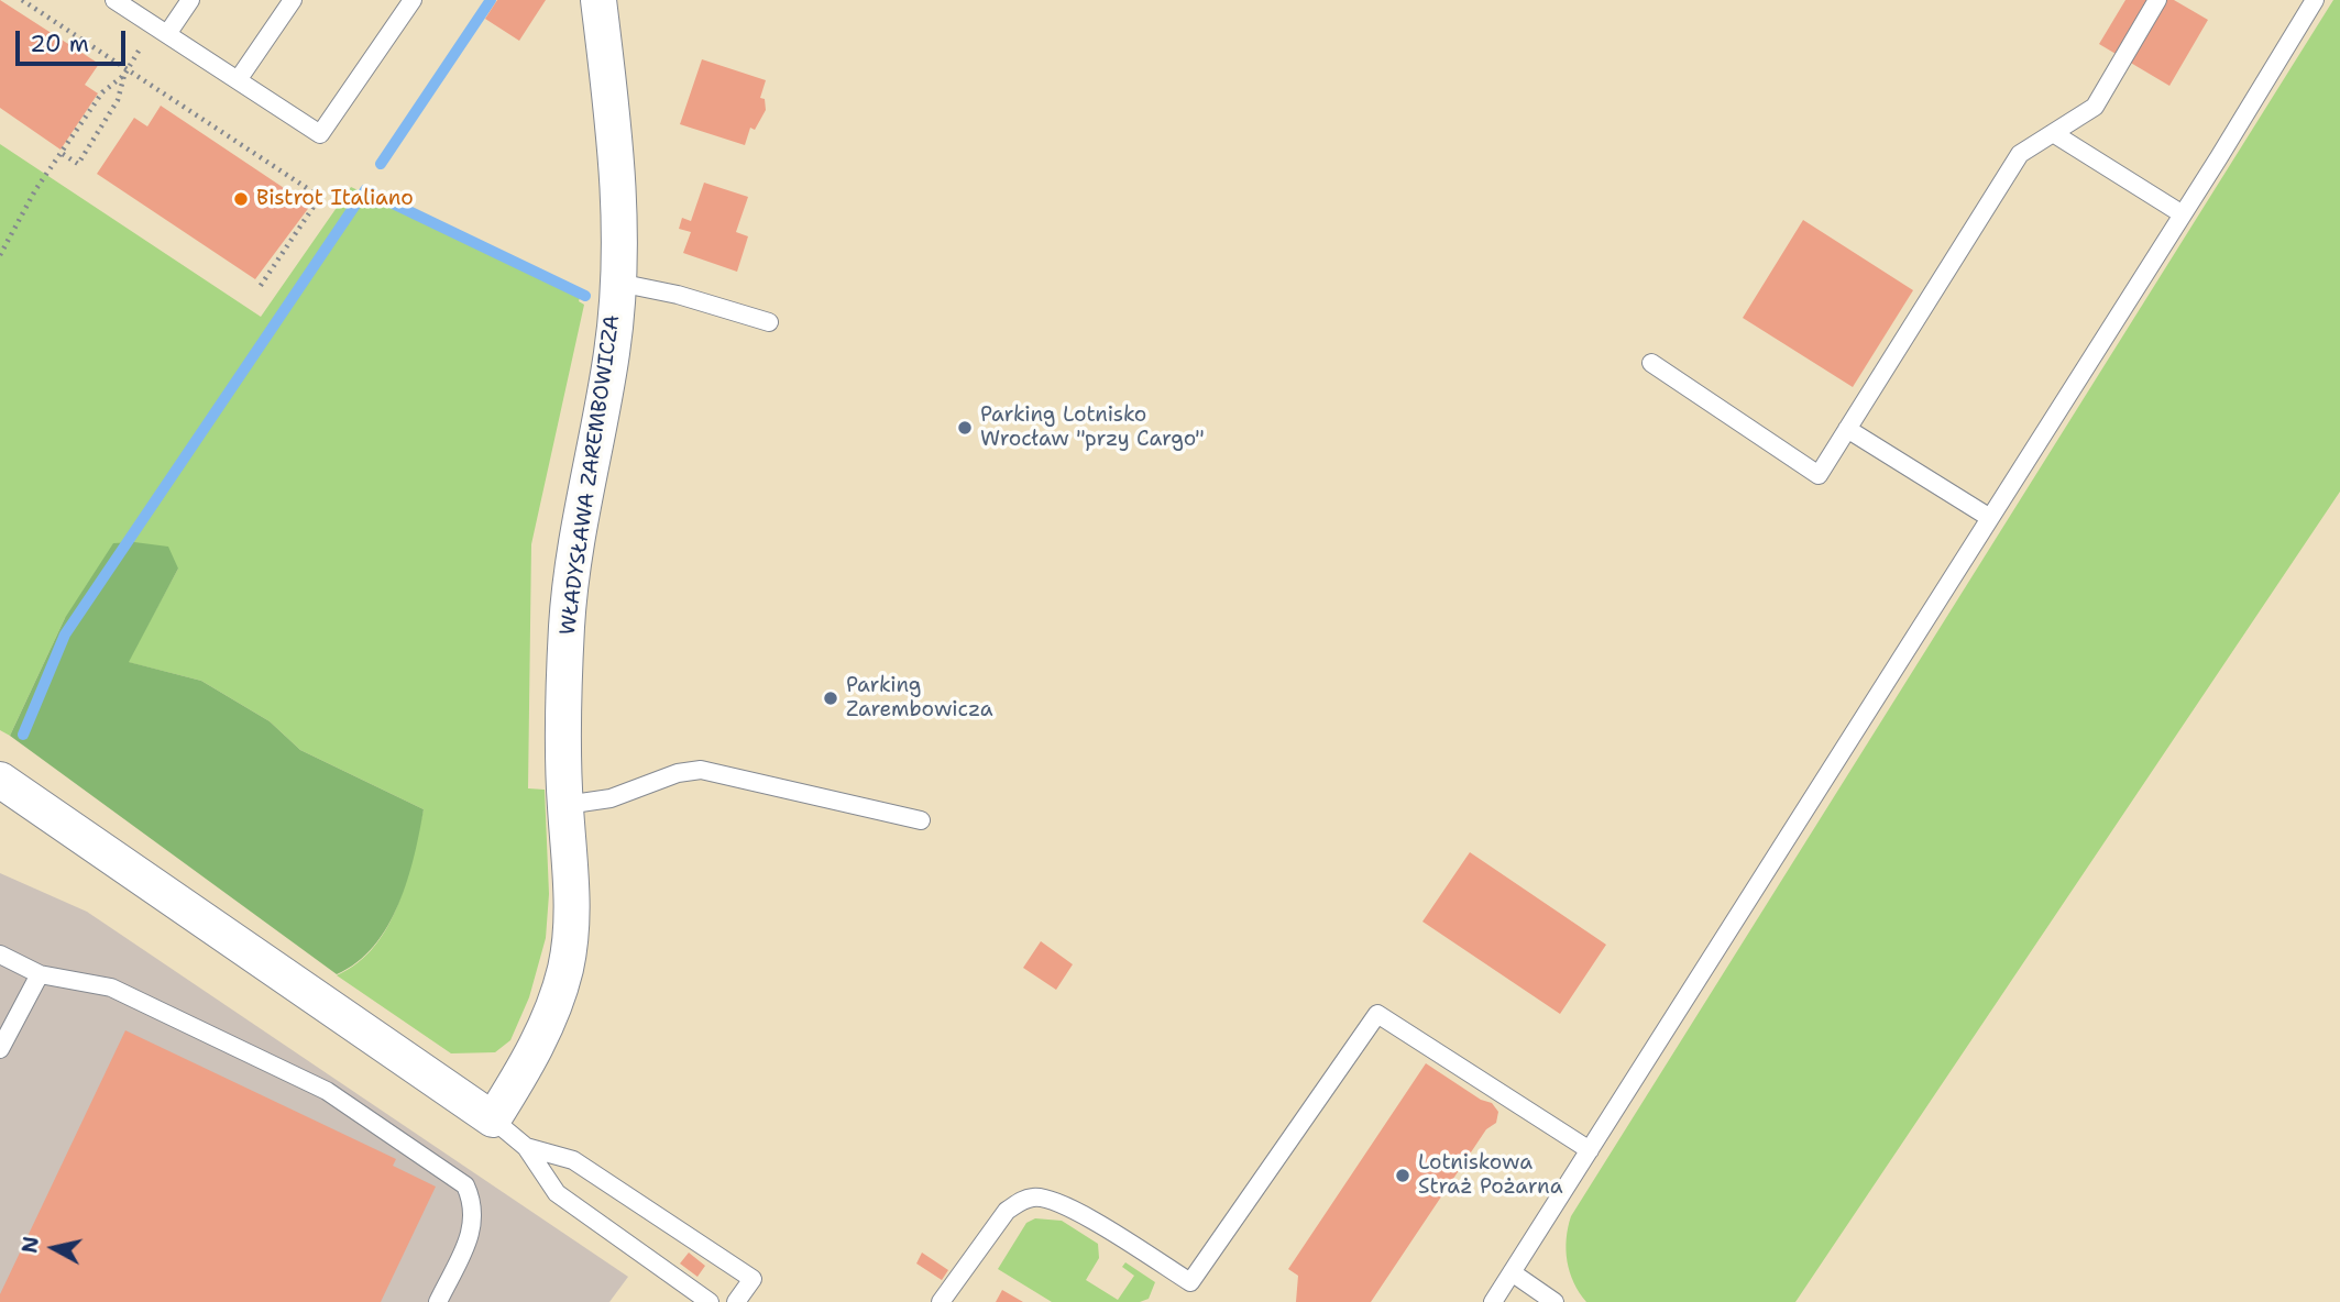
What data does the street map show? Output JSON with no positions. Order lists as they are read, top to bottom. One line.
{"streets":{"street":["WŁADYSŁAWA ZAREMBOWICZA"]},"places":["Bistrot Italiano","Parking Lotnisko Wrocław \"przy Cargo\"","Parking Zarembowicza","Lotniskowa Straż Pożarna"],"scale_bar":"20 m","north":"left"}
